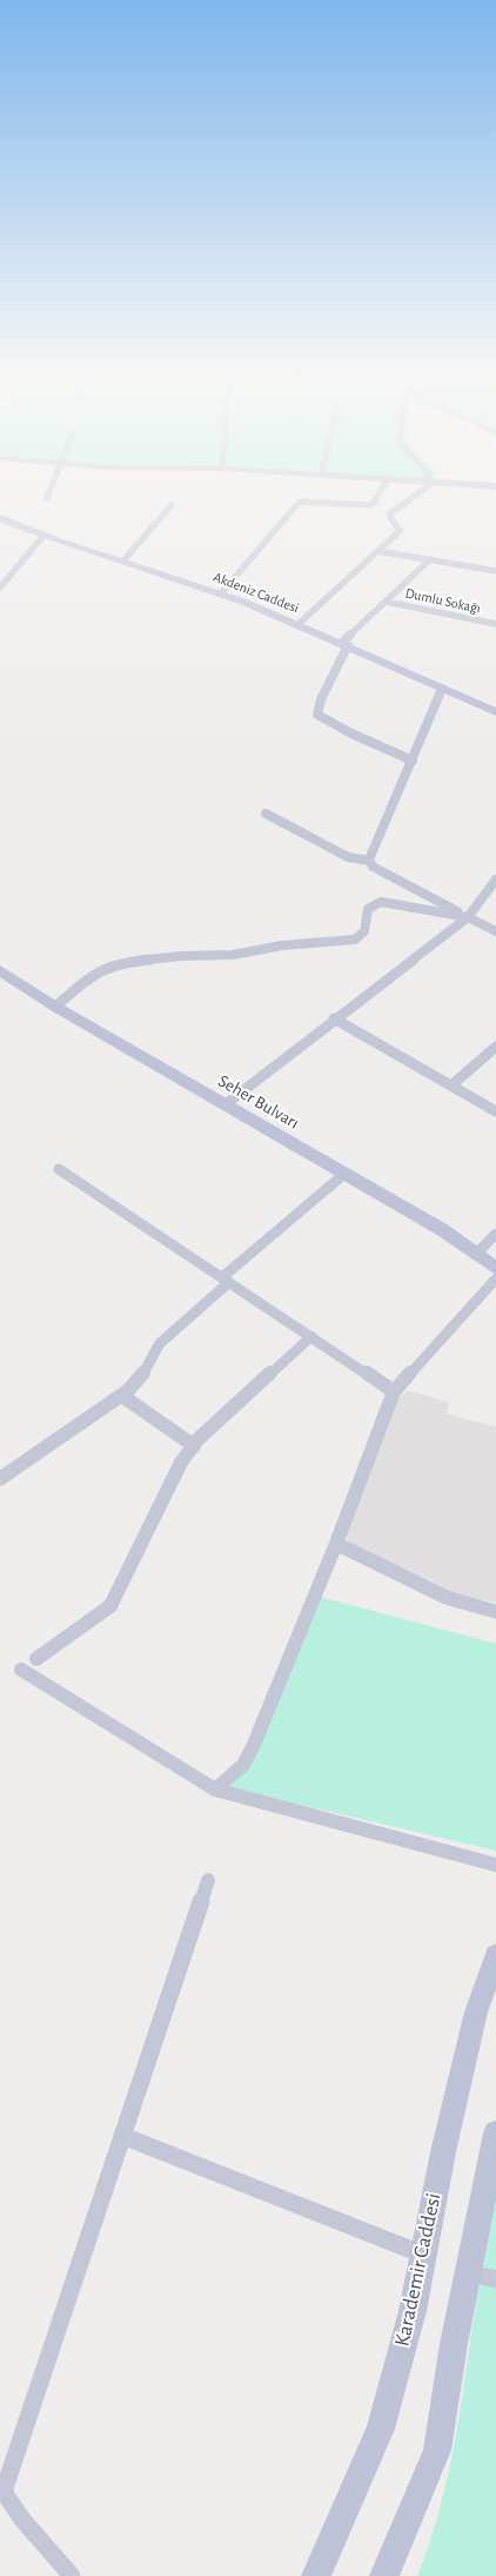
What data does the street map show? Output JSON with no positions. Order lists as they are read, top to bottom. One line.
{"streets":{"street":["Akdeniz Caddesi","Dumlu Sokağı","Seher Bulvarı","Karademir Caddesi"]},"crossings":[["Akdeniz Caddesi","Dumlu Sokağı"]]}
